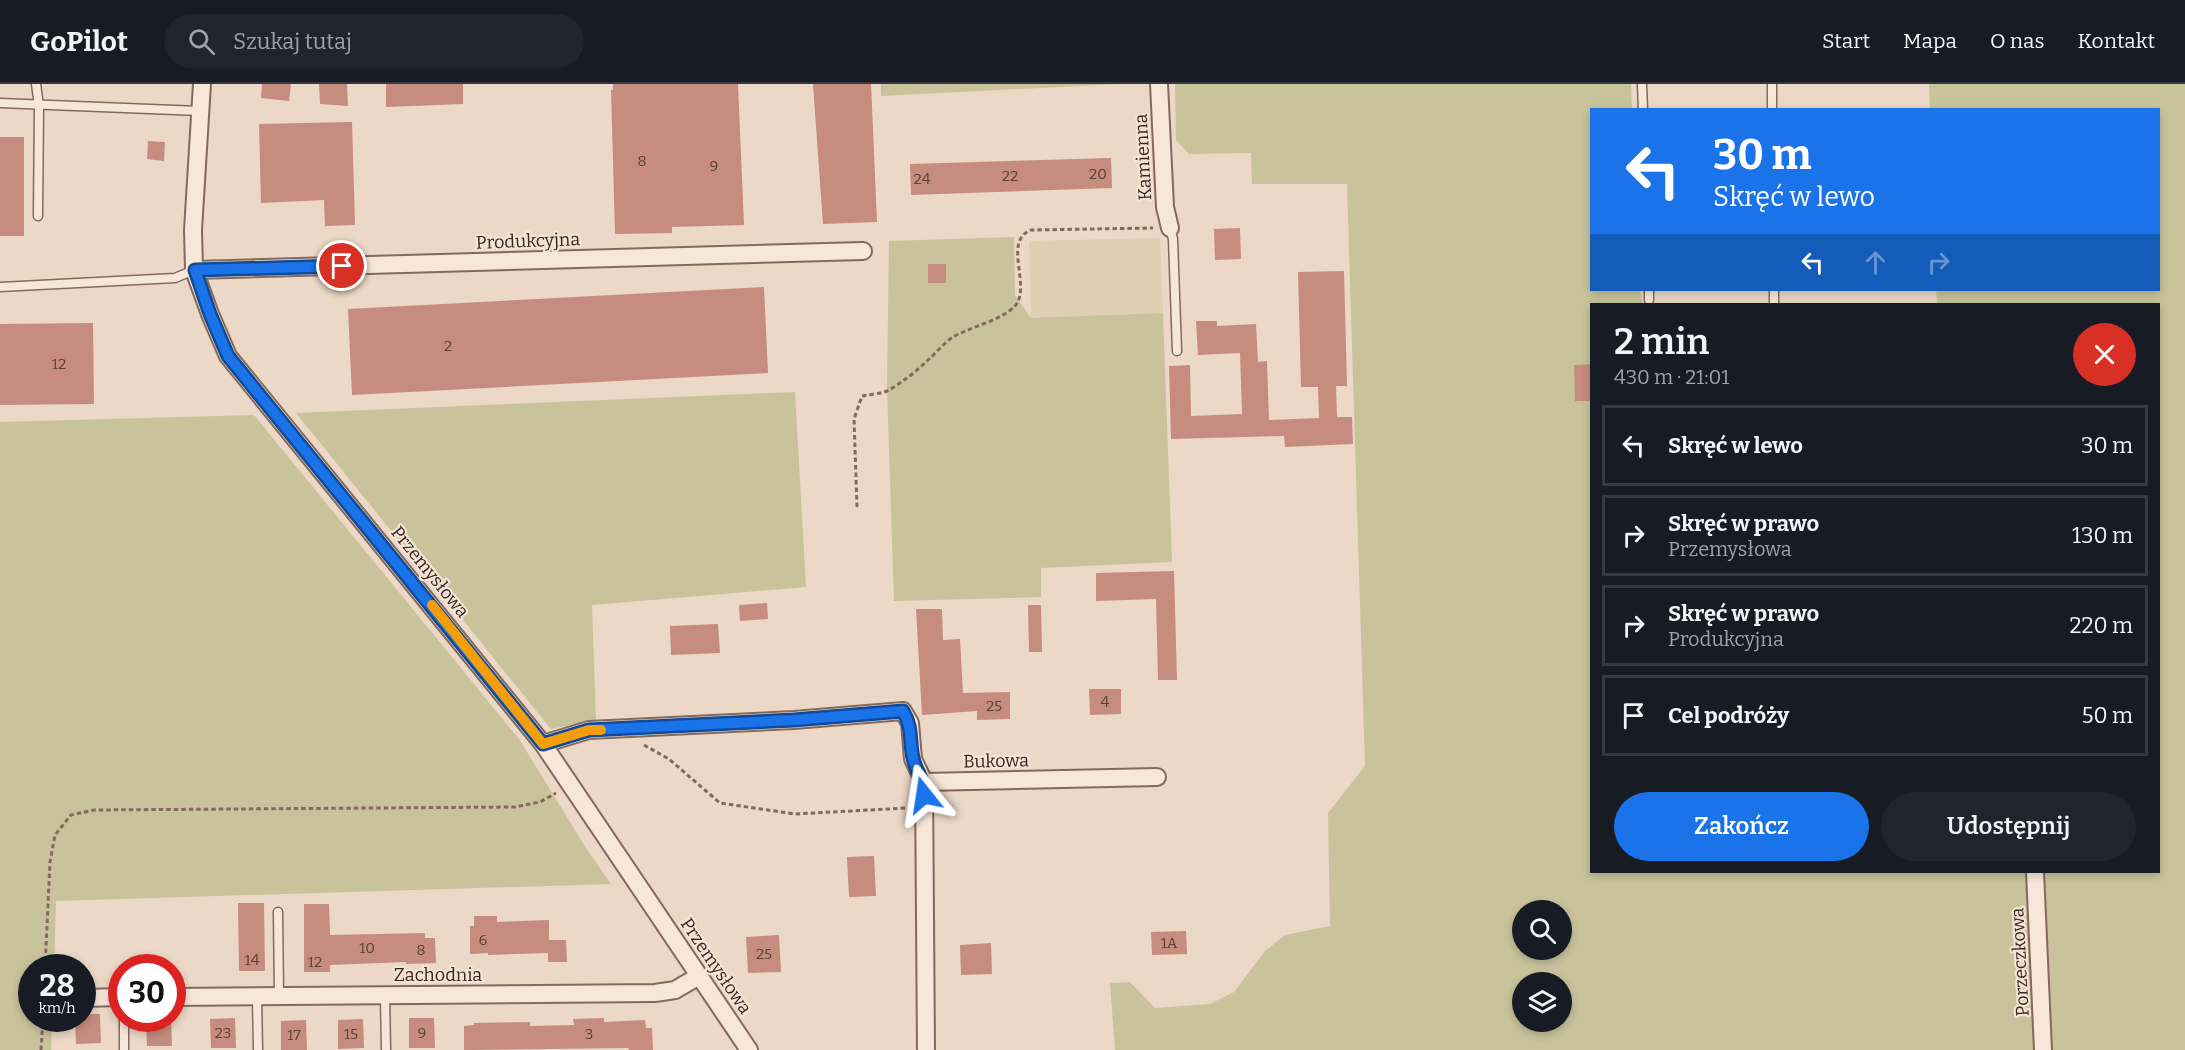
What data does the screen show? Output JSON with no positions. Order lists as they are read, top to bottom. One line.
{"streets":{"street":["Kamienna","Produkcyjna","Przemysłowa","Bukowa","Porzeczkowa","Zachodnia"]},"crossings":[["Produkcyjna","Przemysłowa"],["Przemysłowa","Zachodnia"]],"house_numbers":["8","9","20","22","24","2","12","4","25","6","1A","10","8","25","14","12","23","9","15","3","17"],"page":{"header":"GoPilot","search":"Szukaj tutaj","nav":["Start","Mapa","O nas","Kontakt"],"turn":["30 m","Skręć w lewo"],"heading":["2 min","430 m · 21:01"],"list":[{"name":"Skręć w lewo","value":"30 m"},{"name":"Skręć w prawo","note":"Przemysłowa","value":"130 m"},{"name":"Skręć w prawo","note":"Produkcyjna","value":"220 m"},{"name":"Cel podróży","value":"50 m"}],"buttons":["Zakończ","Udostępnij"],"speed":"28 km/h","limit":"30"}}
